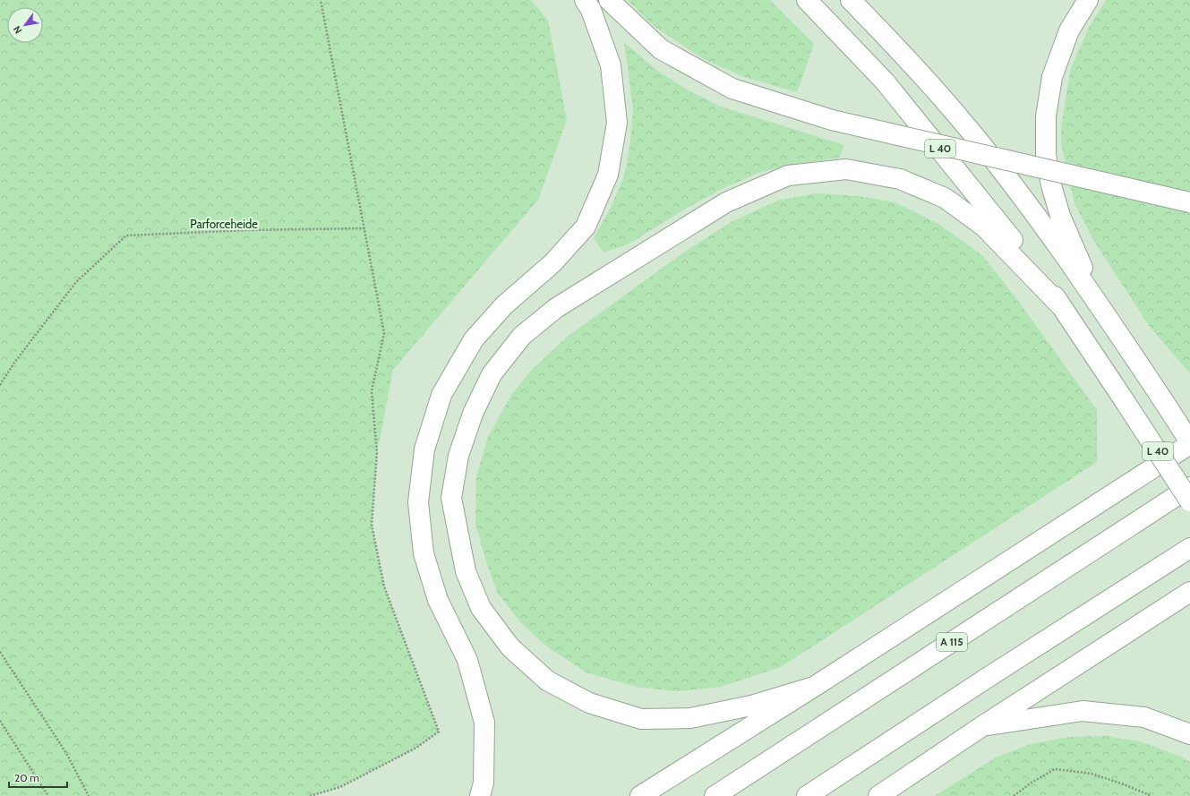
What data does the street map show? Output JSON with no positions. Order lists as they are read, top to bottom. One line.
{"streets":{"highway":["L 40","A 115"]},"parks":["Parforceheide"],"scale_bar":"20 m","north":"bottom left"}
